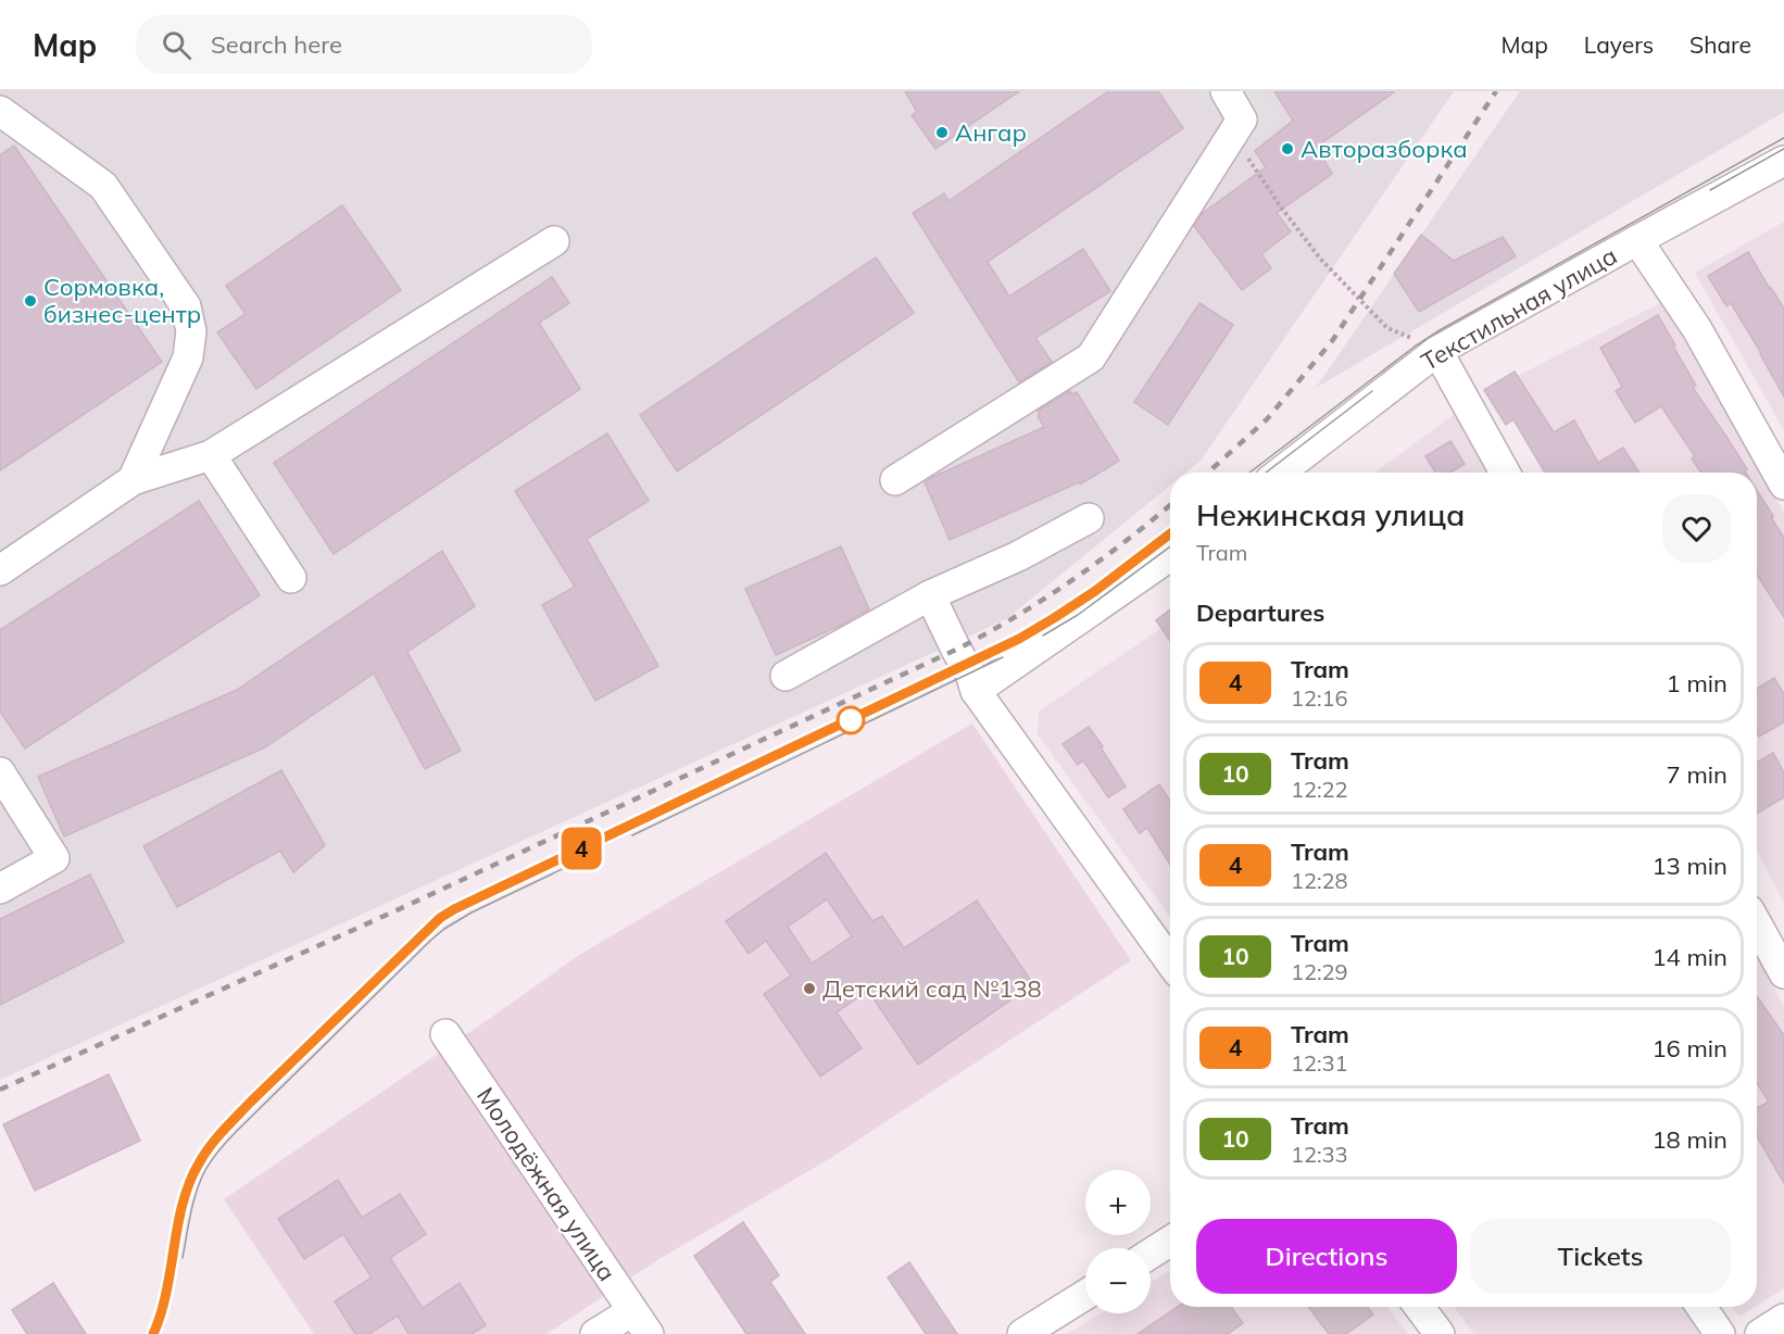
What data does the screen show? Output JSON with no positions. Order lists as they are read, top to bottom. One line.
{"streets":{"street":["Текстильная улица","Молодёжная улица"]},"places":["Ангар","Авторазборка","Сормовка, бизнес-центр","Детский сад №138"],"lines":["tram line 4"],"page":{"header":"Map","search":"Search here","nav":["Map","Layers","Share"],"on_map":"4","heading":[["Нежинская улица","Tram"],"Departures"],"list":[{"mark":"4","name":"Tram","note":"12:16","value":"1 min"},{"mark":"10","name":"Tram","note":"12:22","value":"7 min"},{"mark":"4","name":"Tram","note":"12:28","value":"13 min"},{"mark":"10","name":"Tram","note":"12:29","value":"14 min"},{"mark":"4","name":"Tram","note":"12:31","value":"16 min"},{"mark":"10","name":"Tram","note":"12:33","value":"18 min"}],"map_buttons":["+","−"],"buttons":["Directions","Tickets"]}}
